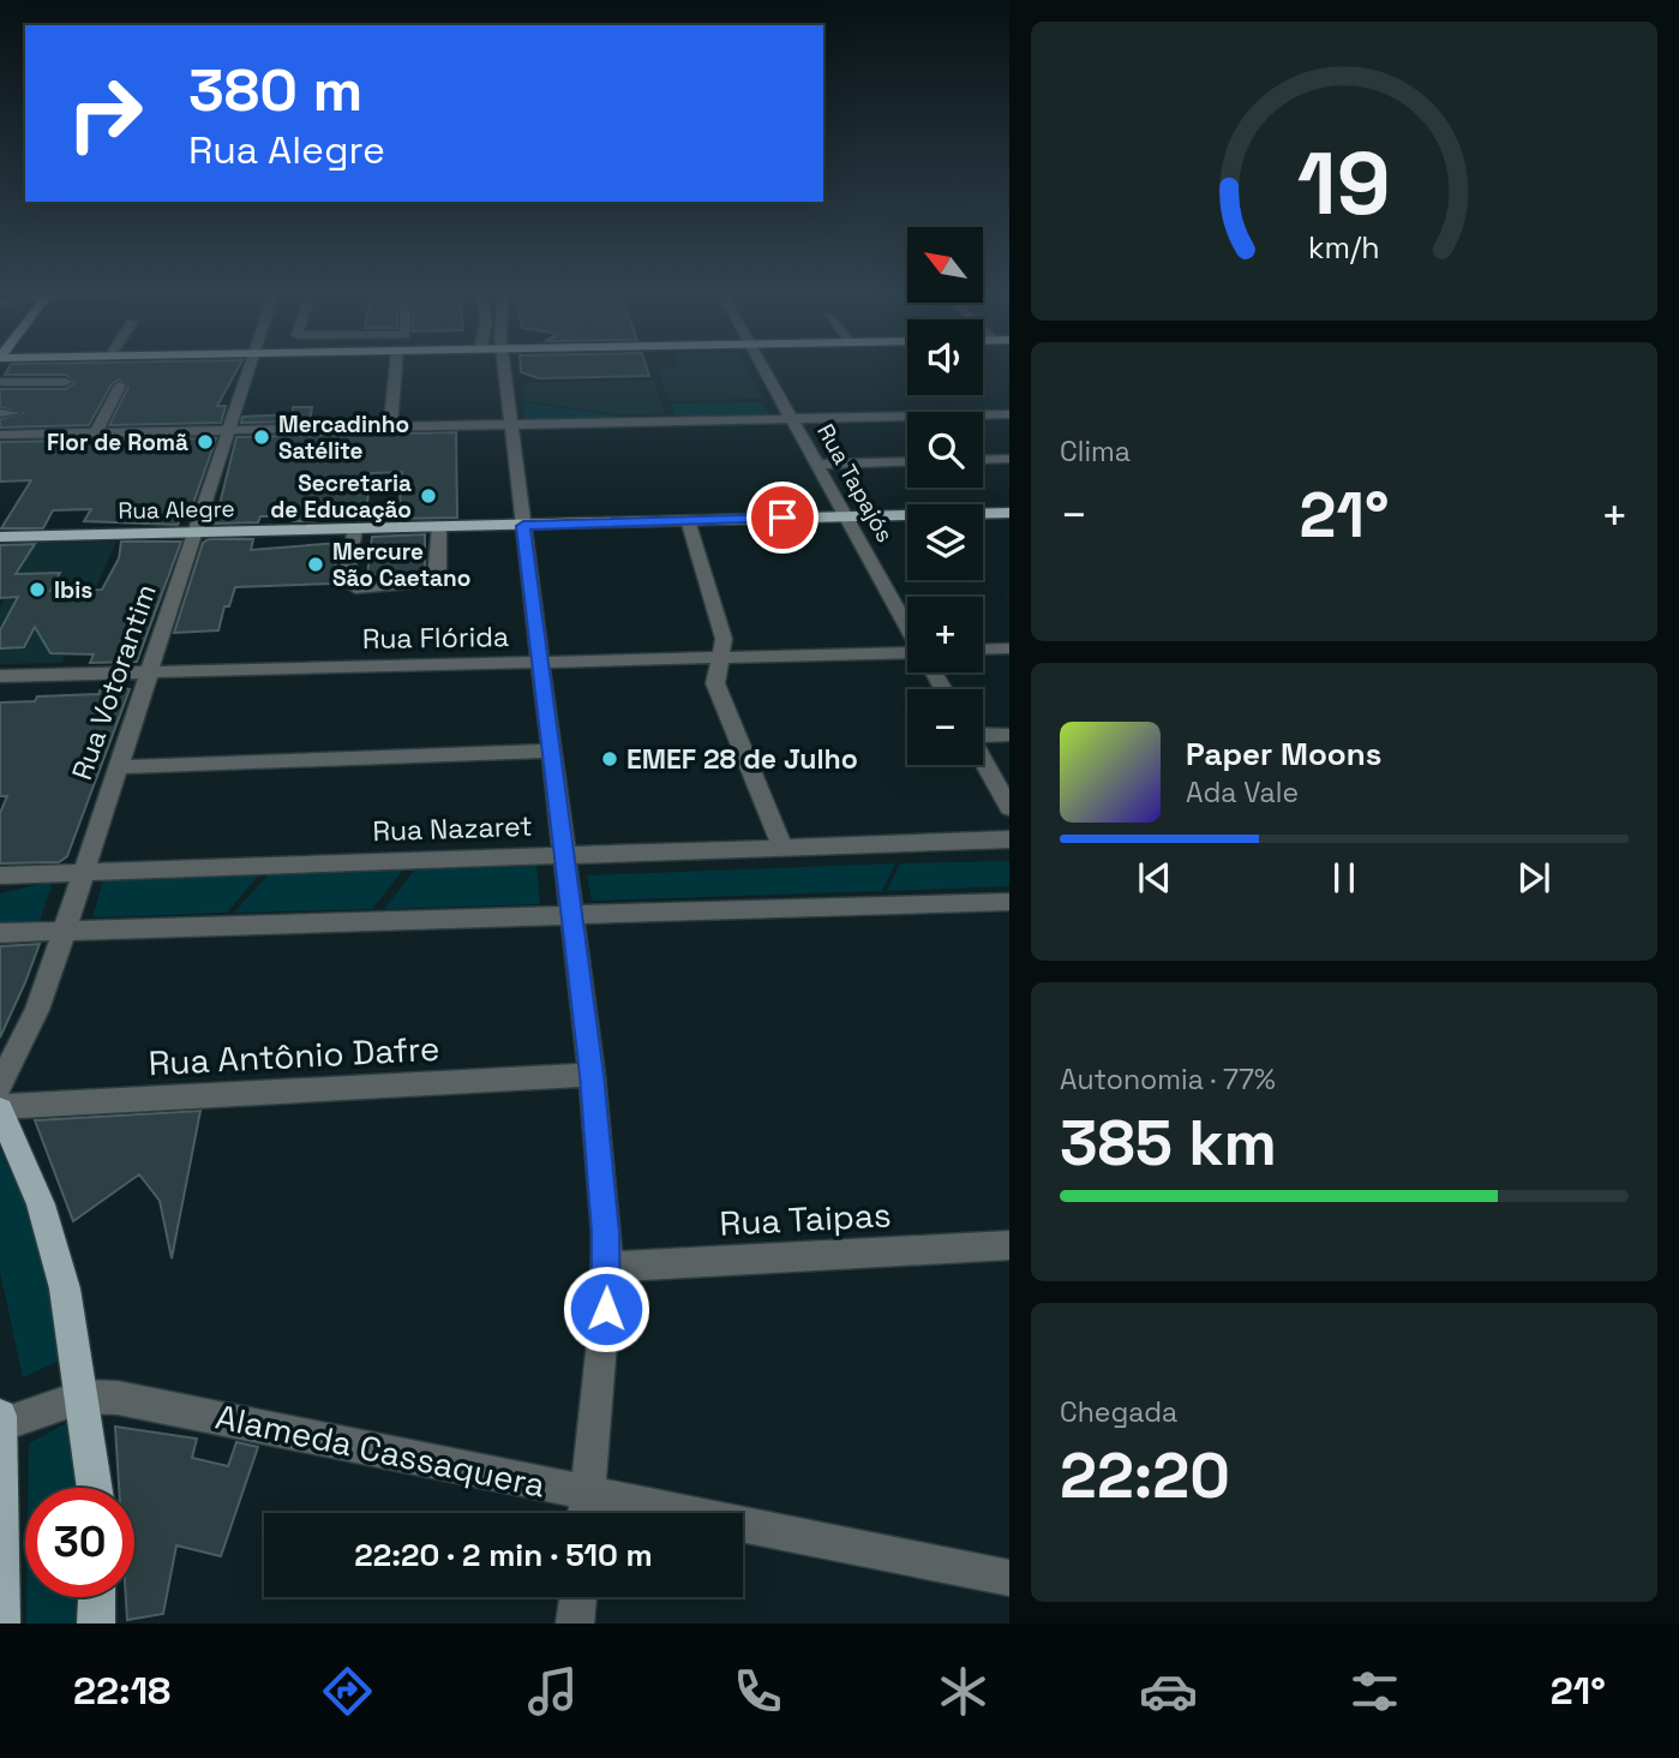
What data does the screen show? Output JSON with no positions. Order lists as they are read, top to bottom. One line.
{"streets":{"main road":["Rua Alegre"],"street":["Rua Tapajós","Rua Flórida","Rua Votorantim","Rua Nazaret","Rua Antônio Dafre","Rua Taipas","Alameda Cassaquera"]},"crossings":[["Rua Tapajós","Rua Alegre"],["Rua Alegre","Rua Votorantim"],["Rua Flórida","Rua Votorantim"],["Rua Votorantim","Rua Nazaret"]],"places":["Mercadinho Satélite","Flor de Romã","Secretaria de Educação","Mercure São Caetano","Ibis","EMEF 28 de Julho"],"north":"top left","page":{"turn":["380 m","Rua Alegre"],"map_buttons":["+","−"],"tile":["Clima",["Autonomia · 77%","385 km"],["Chegada","22:20"]],"heat":["−","21°","+"],"song":["Paper Moons","Ada Vale"],"limit":"30","trip":"22:20 · 2 min · 510 m","tabs":["22:18","21°"],"gauge":["19","km/h"]}}
